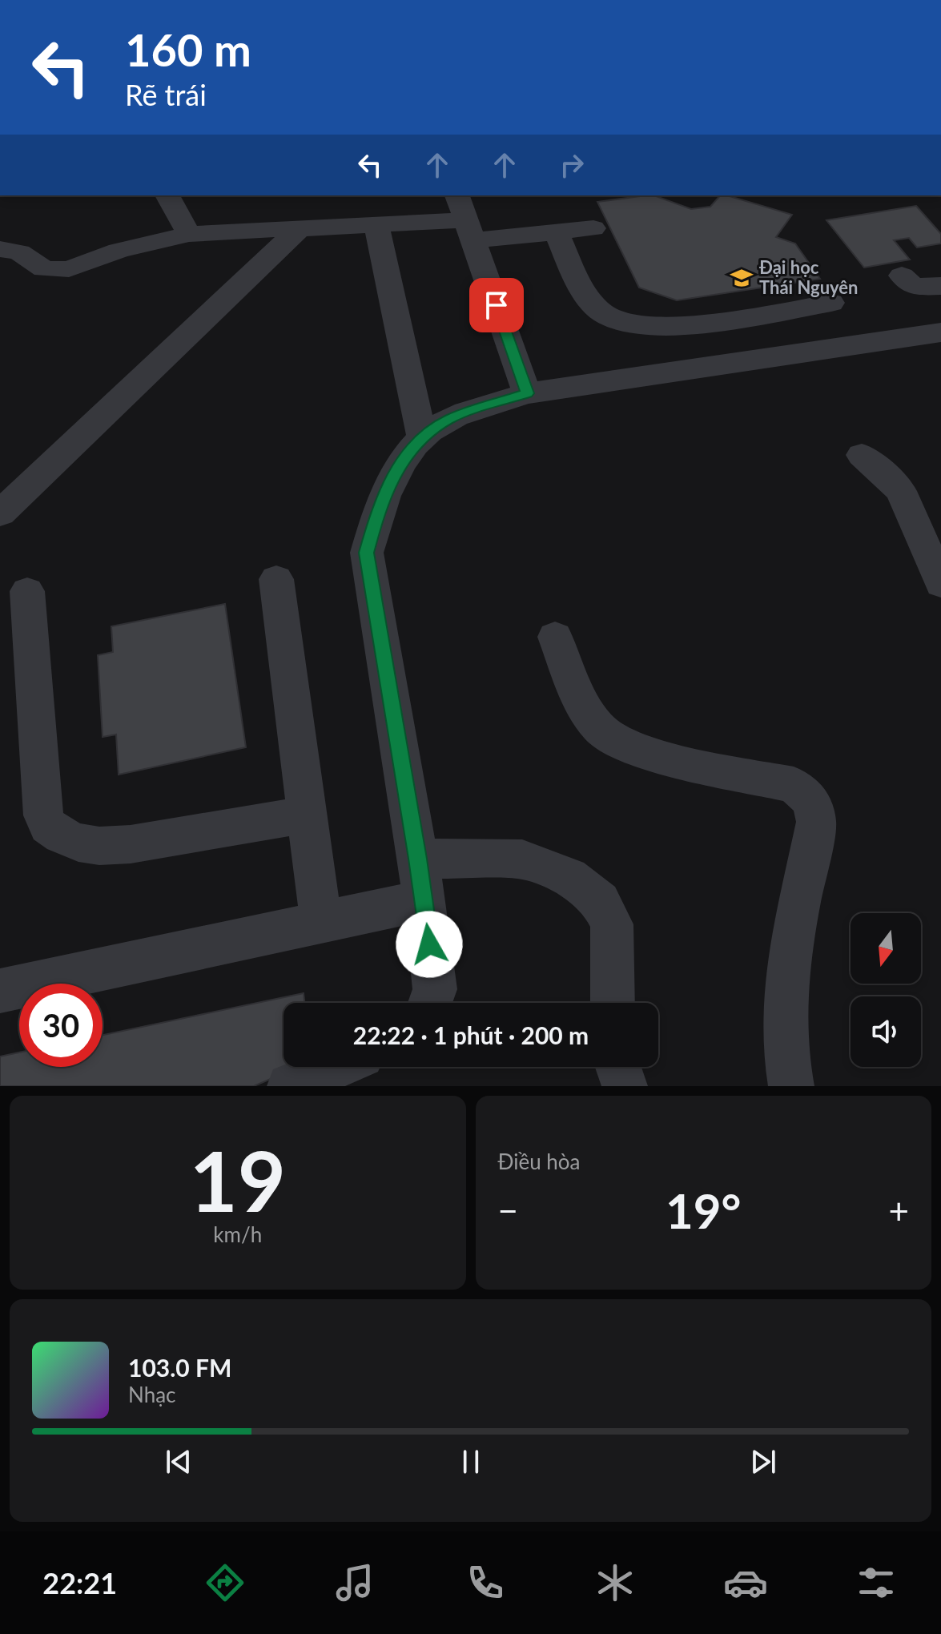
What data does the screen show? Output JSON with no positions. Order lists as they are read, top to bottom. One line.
{"places":{"school or university":["Đại học Thái Nguyên"]},"north":"bottom","page":{"turn":["160 m","Rẽ trái"],"limit":"30","trip":"22:22 · 1 phút · 200 m","tile":[["19","km/h"],"Điều hòa"],"heat":["−","19°","+"],"song":["103.0 FM","Nhạc"],"tabs":"22:21"}}
